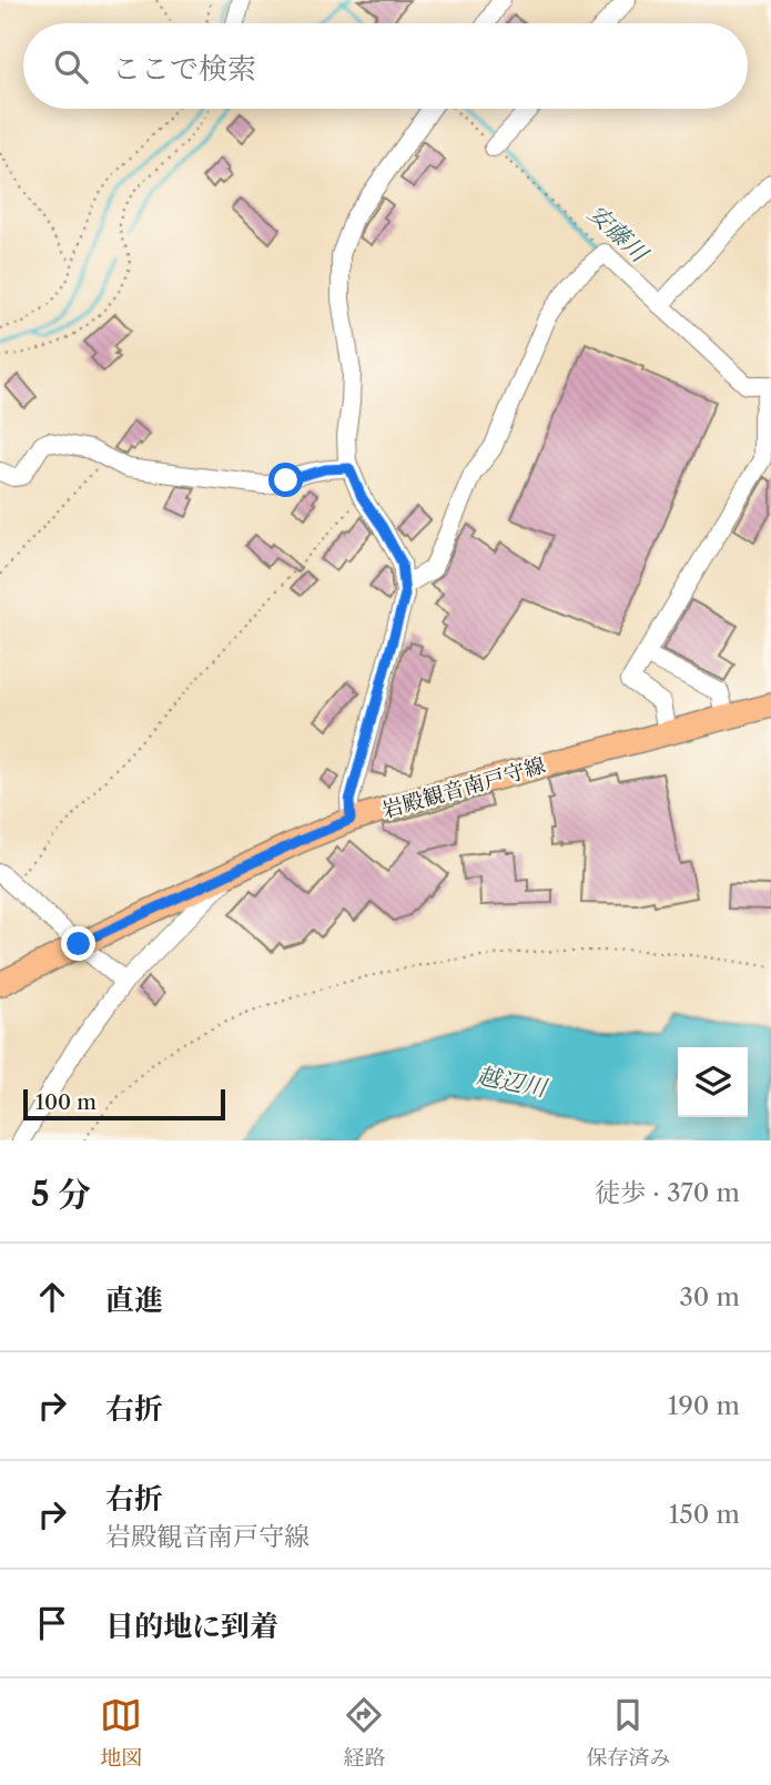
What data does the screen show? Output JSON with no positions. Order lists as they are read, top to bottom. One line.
{"streets":{"main road":["岩殿観音南戸守線"]},"water":["安藤川","越辺川"],"scale_bar":"100 m","page":{"search":"ここで検索","scale":"100 m","heading":["5 分","徒歩 · 370 m"],"list":[["直進","30 m"],["右折","190 m"],["右折","岩殿観音南戸守線","150 m"],"目的地に到着"],"nav":["地図","経路","保存済み"]}}
